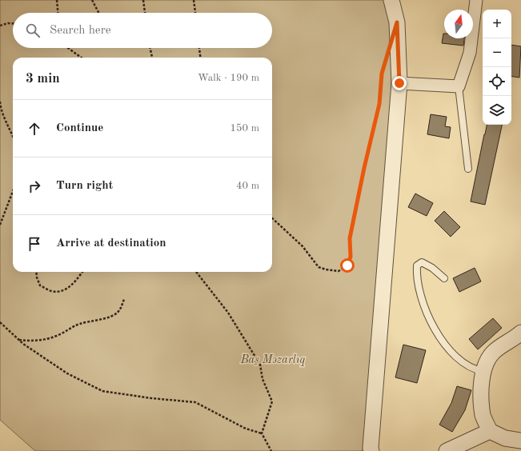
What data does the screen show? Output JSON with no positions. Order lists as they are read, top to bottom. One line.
{"parks":["Baş Məzarlıq"],"north":"top","page":{"map_buttons":["+","−"],"search":"Search here","heading":["3 min","Walk · 190 m"],"list":[["Continue","150 m"],["Turn right","40 m"],"Arrive at destination"]}}
